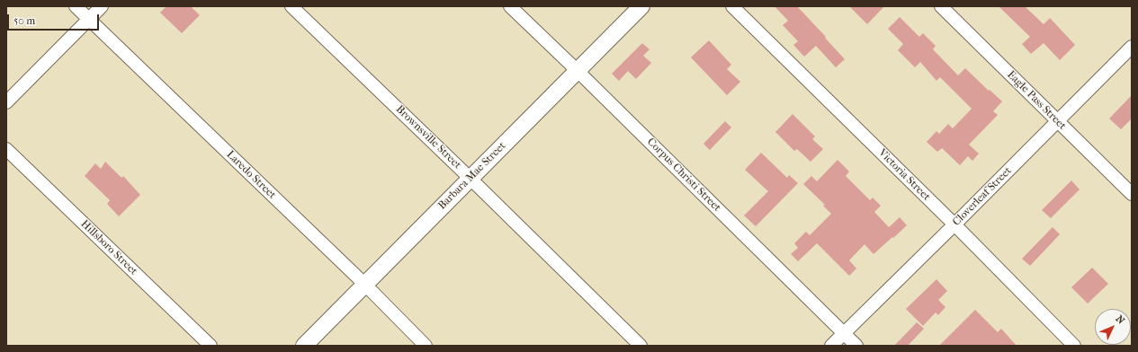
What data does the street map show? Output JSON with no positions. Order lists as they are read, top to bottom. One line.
{"streets":{"street":["Eagle Pass Street","Brownsville Street","Laredo Street","Corpus Christi Street","Victoria Street","Barbara Mae Street","Cloverleaf Street","Hillsboro Street"]},"crossings":[["Eagle Pass Street","Cloverleaf Street"],["Brownsville Street","Barbara Mae Street"],["Laredo Street","Barbara Mae Street"],["Corpus Christi Street","Barbara Mae Street"],["Corpus Christi Street","Cloverleaf Street"],["Victoria Street","Cloverleaf Street"]],"scale_bar":"50 m","north":"top right"}
